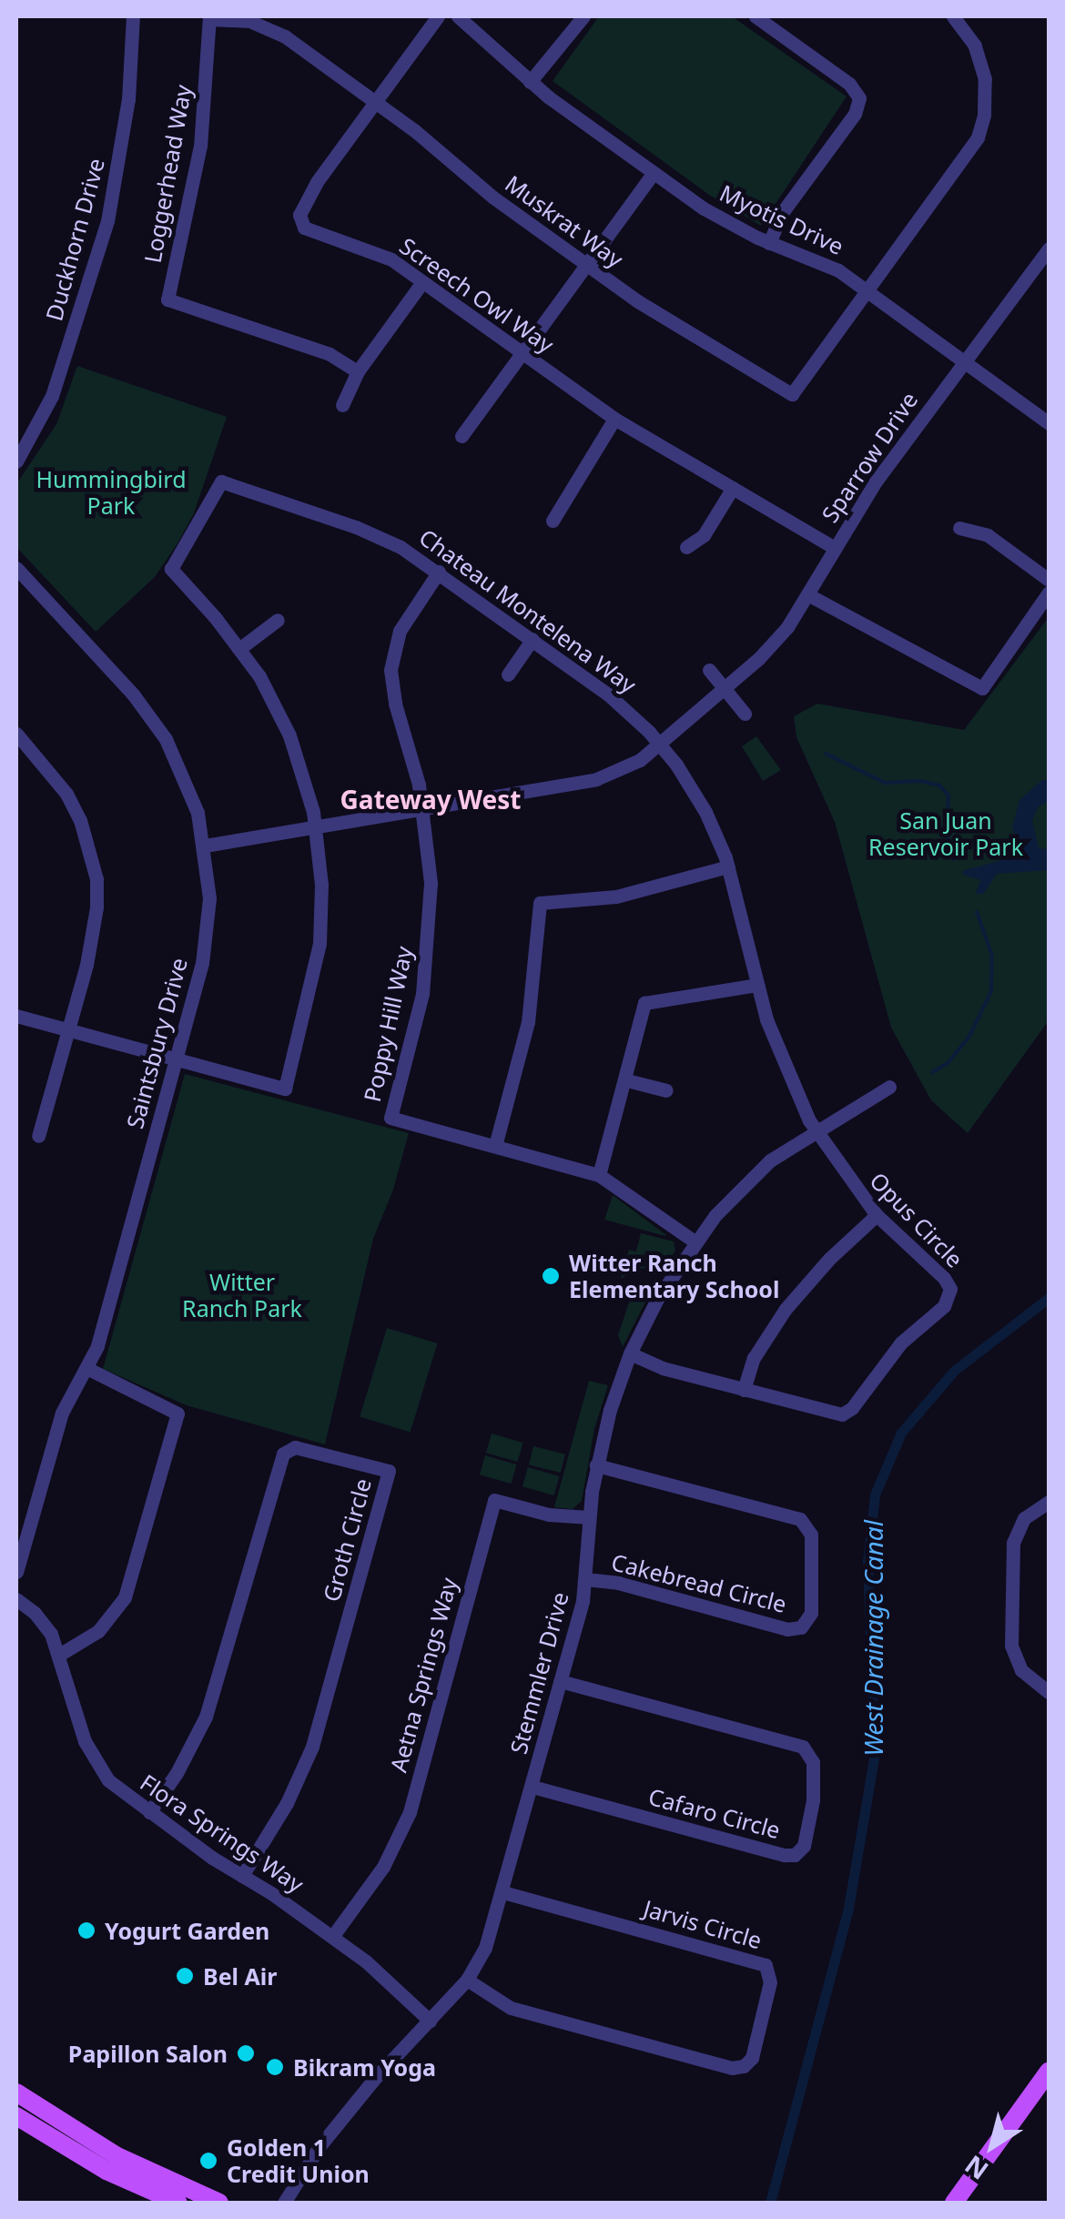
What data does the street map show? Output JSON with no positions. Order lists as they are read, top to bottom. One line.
{"streets":{"street":["Loggerhead Way","Myotis Drive","Muskrat Way","Duckhorn Drive","Screech Owl Way","Sparrow Drive","Chateau Montelena Way","Poppy Hill Way","Saintsbury Drive","Opus Circle","Groth Circle","Cakebread Circle","Stemmler Drive","Aetna Springs Way","Cafaro Circle","Flora Springs Way","Jarvis Circle"]},"crossings":[["Loggerhead Way","Muskrat Way"],["Myotis Drive","Muskrat Way"],["Myotis Drive","Sparrow Drive"],["Muskrat Way","Screech Owl Way"],["Screech Owl Way","Sparrow Drive"],["Sparrow Drive","Chateau Montelena Way"],["Sparrow Drive","Poppy Hill Way"],["Sparrow Drive","Saintsbury Drive"],["Chateau Montelena Way","Poppy Hill Way"],["Chateau Montelena Way","Opus Circle"],["Chateau Montelena Way","Stemmler Drive"],["Poppy Hill Way","Stemmler Drive"],["Opus Circle","Stemmler Drive"],["Groth Circle","Flora Springs Way"],["Cakebread Circle","Stemmler Drive"],["Stemmler Drive","Aetna Springs Way"],["Stemmler Drive","Cafaro Circle"],["Stemmler Drive","Flora Springs Way"],["Stemmler Drive","Jarvis Circle"],["Aetna Springs Way","Flora Springs Way"]],"districts":["Gateway West"],"water":["West Drainage Canal"],"parks":["Hummingbird Park","San Juan Reservoir Park","Witter Ranch Park"],"places":["Witter Ranch Elementary School","Yogurt Garden","Bel Air","Papillon Salon","Bikram Yoga","Golden 1 Credit Union"],"north":"bottom left"}
